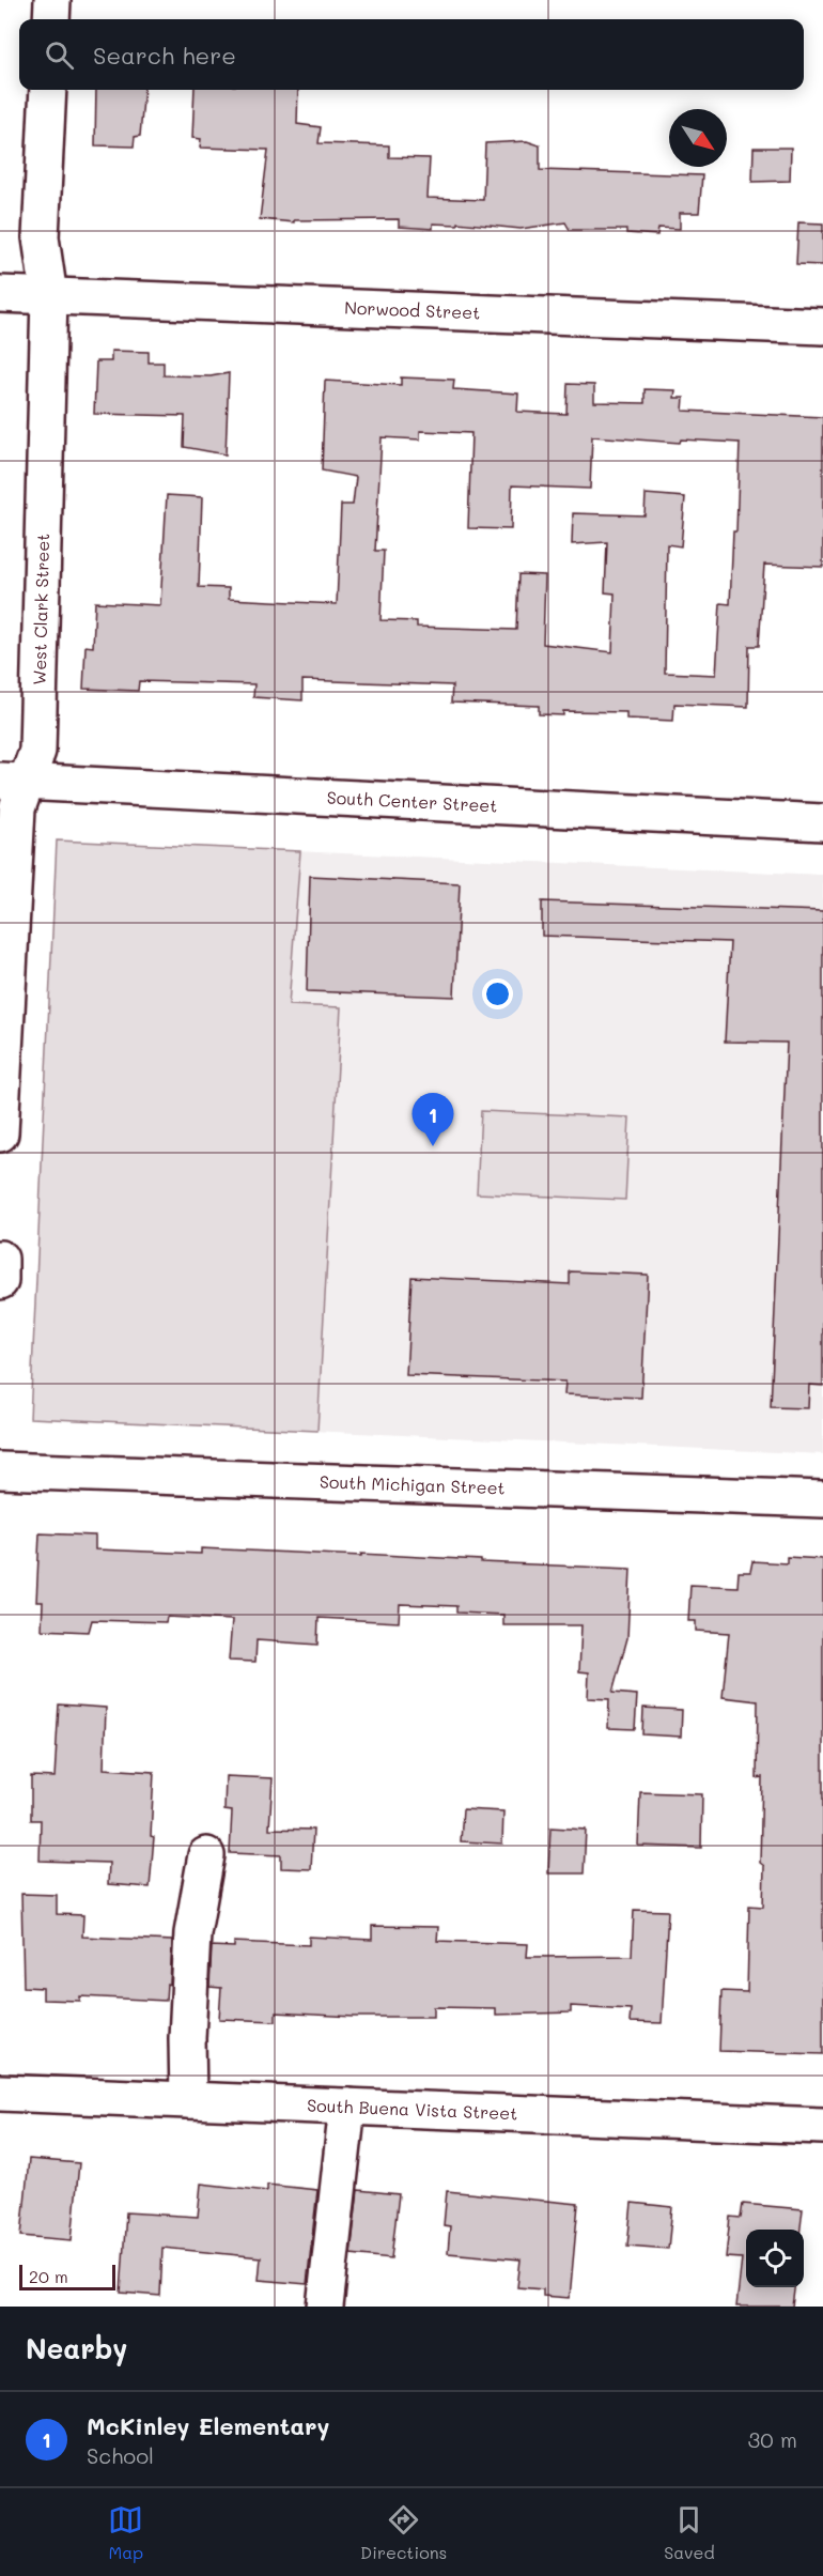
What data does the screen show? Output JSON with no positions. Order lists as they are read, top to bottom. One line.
{"streets":{"street":["Norwood Street","West Clark Street","South Center Street","South Michigan Street","South Buena Vista Street"]},"crossings":[["Norwood Street","West Clark Street"],["West Clark Street","South Center Street"]],"scale_bar":"20 m","north":"bottom right","page":{"search":"Search here","pins":"1","scale":"20 m","heading":"Nearby","list":[{"mark":"1","name":"McKinley Elementary","note":"School","value":"30 m"}],"nav":["Map","Directions","Saved"]}}
